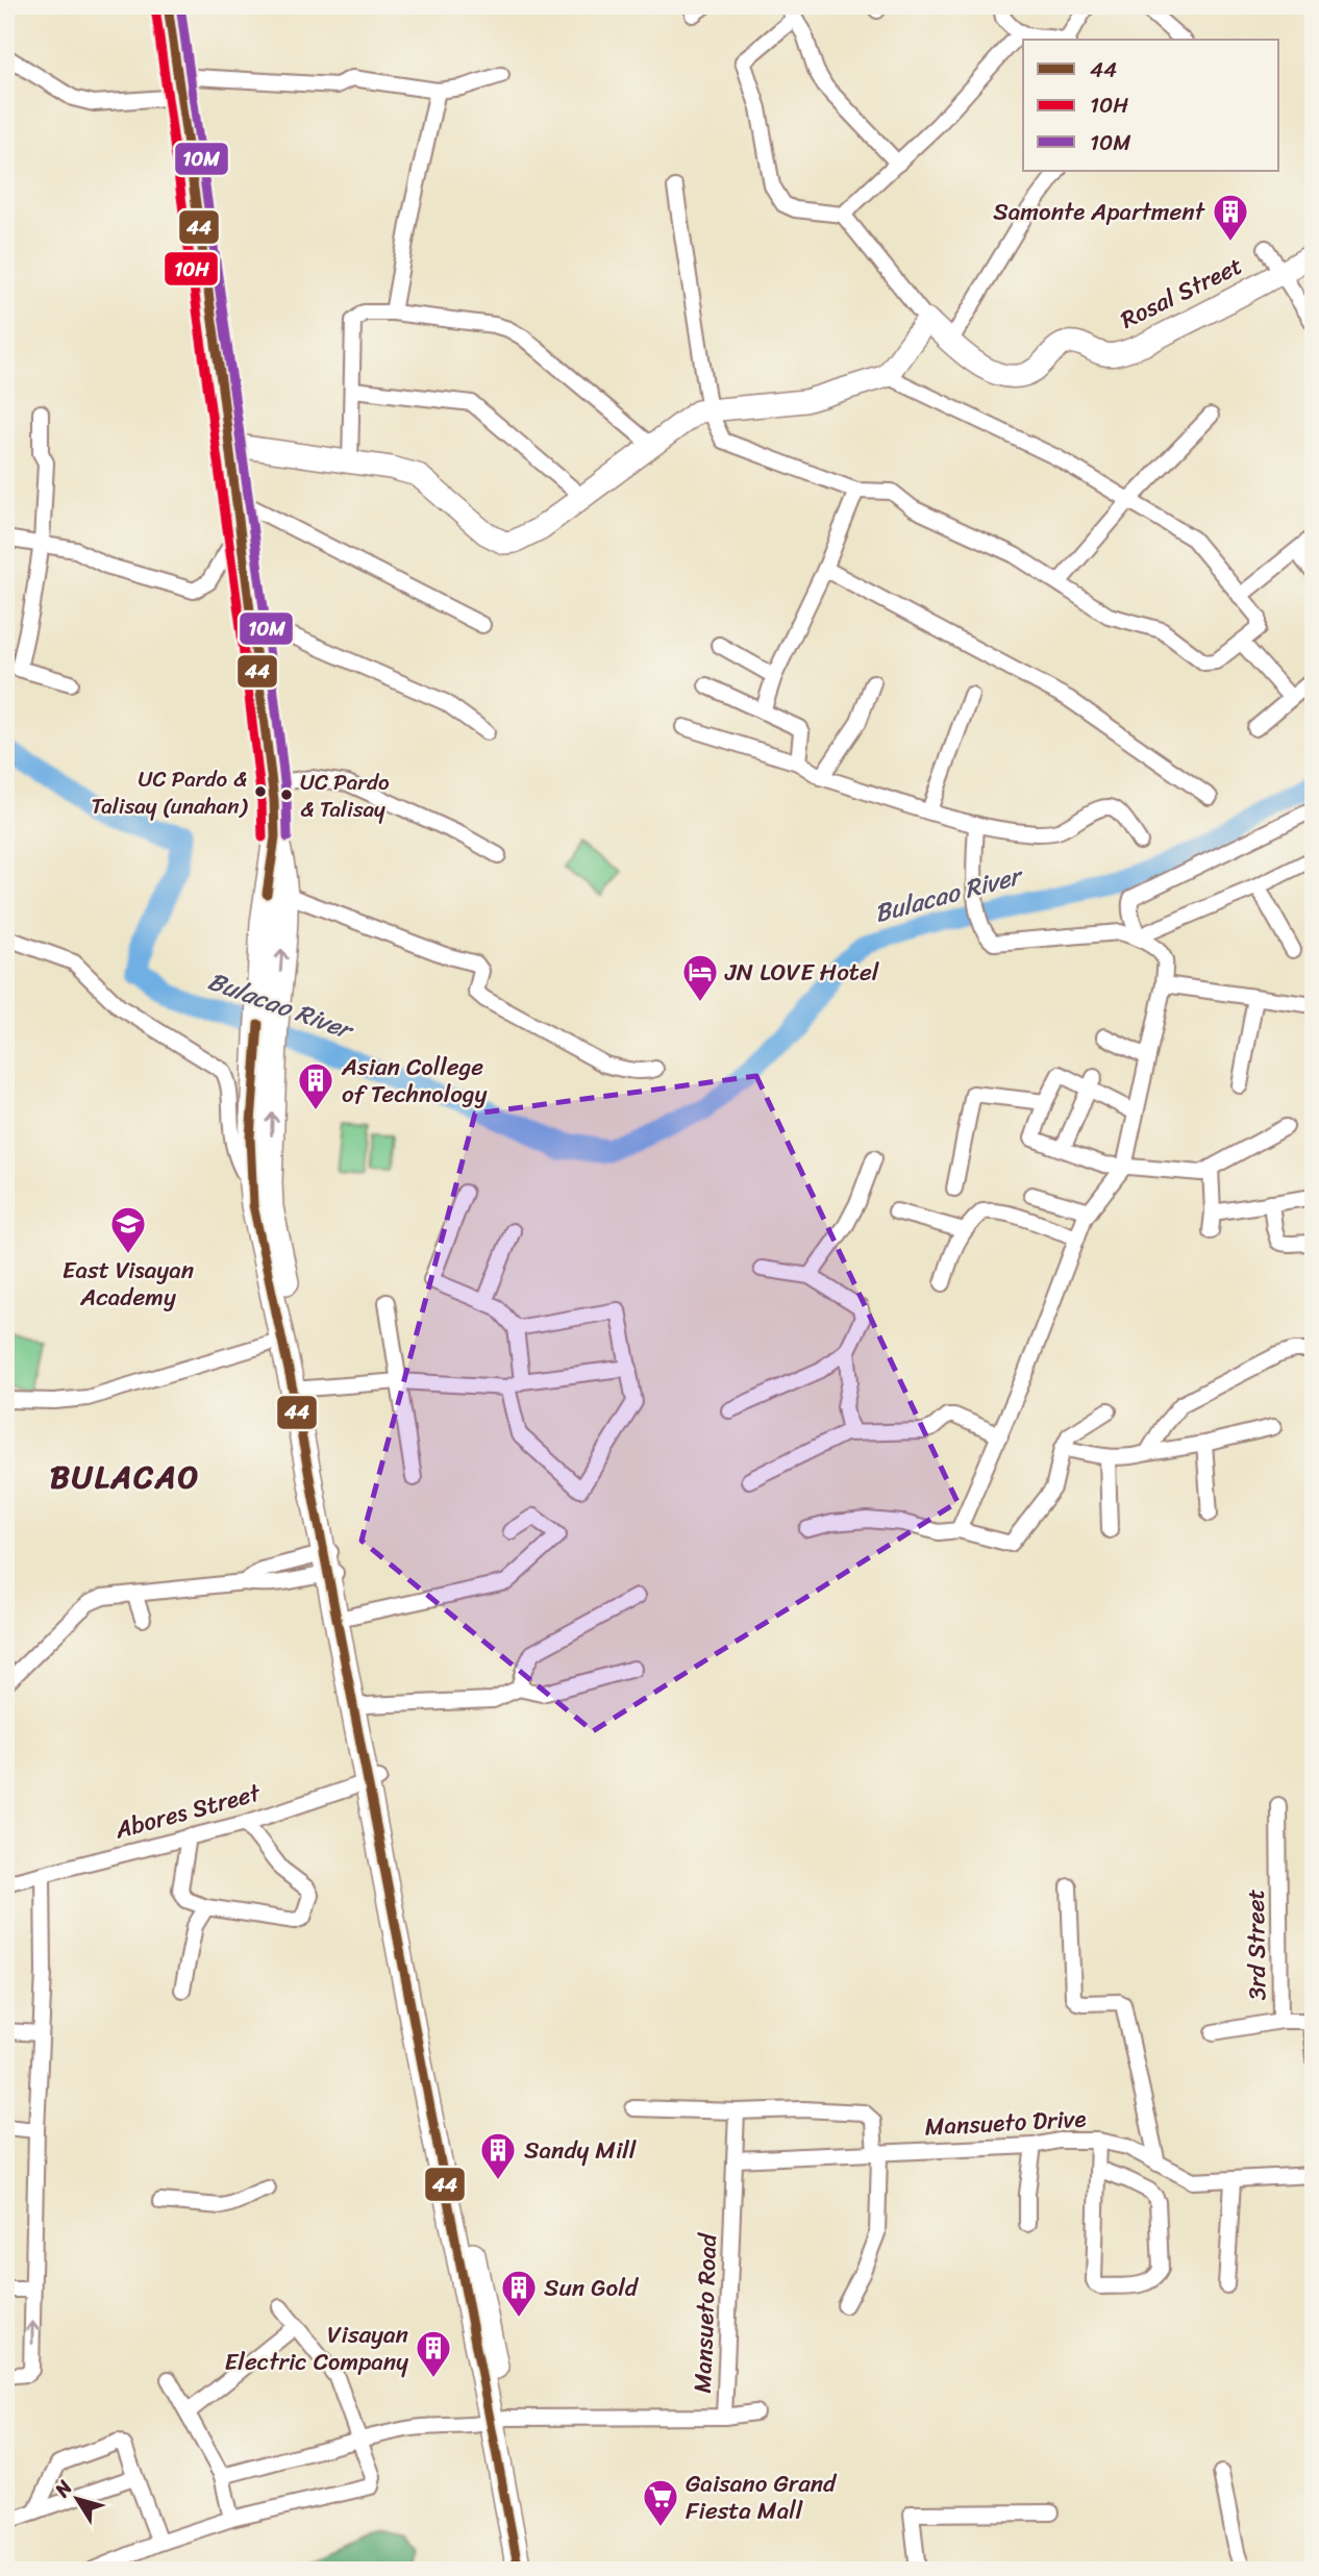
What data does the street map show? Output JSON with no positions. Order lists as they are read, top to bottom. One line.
{"streets":{"street":["Rosal Street","Abores Street","3rd Street","Mansueto Drive","Mansueto Road"]},"crossings":[["Mansueto Drive","Mansueto Road"]],"districts":["BULACAO"],"water":["Bulacao River"],"places":{"building":["Samonte Apartment","Asian College of Technology","Sandy Mill","Sun Gold","Visayan Electric Company"],"other":["UC Pardo & Talisay (unahan)","UC Pardo & Talisay"],"hotel":["JN LOVE Hotel"],"school or university":["East Visayan Academy"],"supermarket":["Gaisano Grand Fiesta Mall"]},"lines":["transit line 44","transit line 10M","transit line 10H"],"legend":["44","10H","10M"],"north":"top left"}
